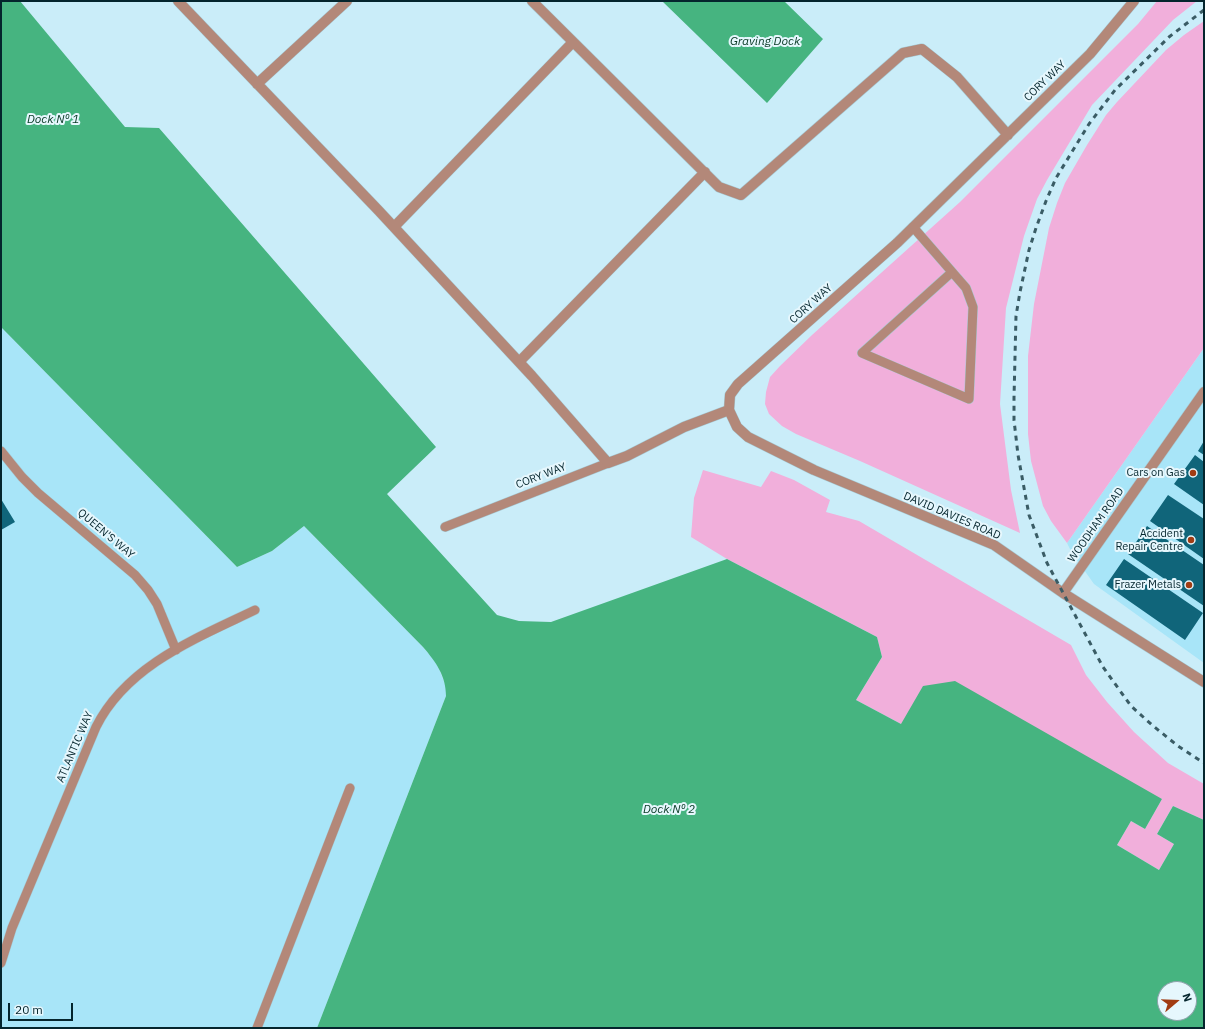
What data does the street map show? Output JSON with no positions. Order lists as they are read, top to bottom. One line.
{"streets":{"street":["CORY WAY","DAVID DAVIES ROAD","WOODHAM ROAD"],"lane":["QUEEN'S WAY","ATLANTIC WAY"]},"crossings":[["CORY WAY","DAVID DAVIES ROAD"],["DAVID DAVIES ROAD","WOODHAM ROAD"],["QUEEN'S WAY","ATLANTIC WAY"]],"water":["Graving Dock","Dock Nº 1","Dock Nº 2"],"places":["Cars on Gas","Accident Repair Centre","Frazer Metals"],"scale_bar":"20 m","north":"right"}
